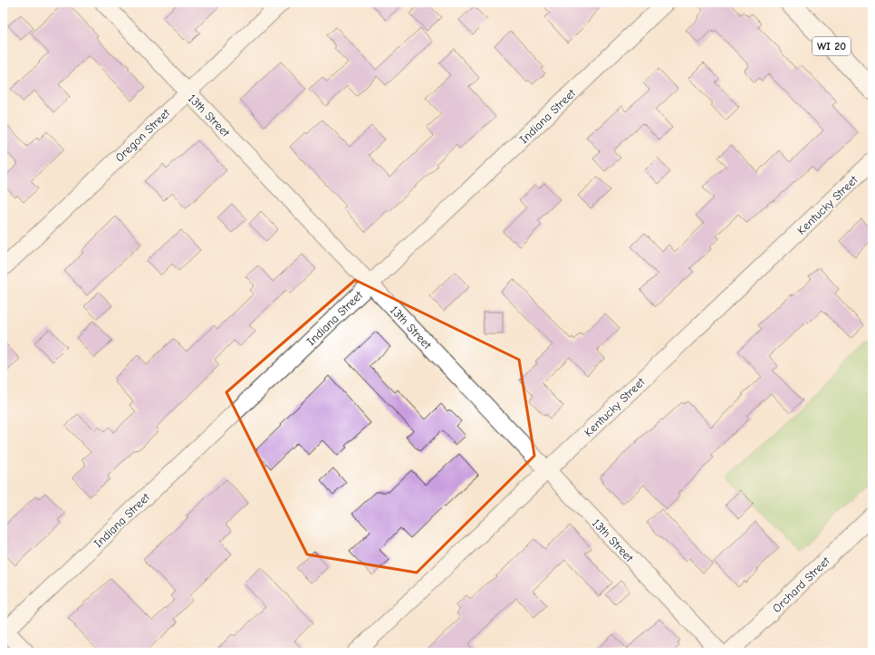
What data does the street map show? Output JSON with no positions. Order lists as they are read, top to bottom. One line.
{"streets":{"main road":["WI 20"],"street":["13th Street","Indiana Street","Oregon Street","Kentucky Street","Orchard Street"]},"crossings":[["13th Street","Indiana Street"],["13th Street","Oregon Street"],["13th Street","Kentucky Street"]]}
